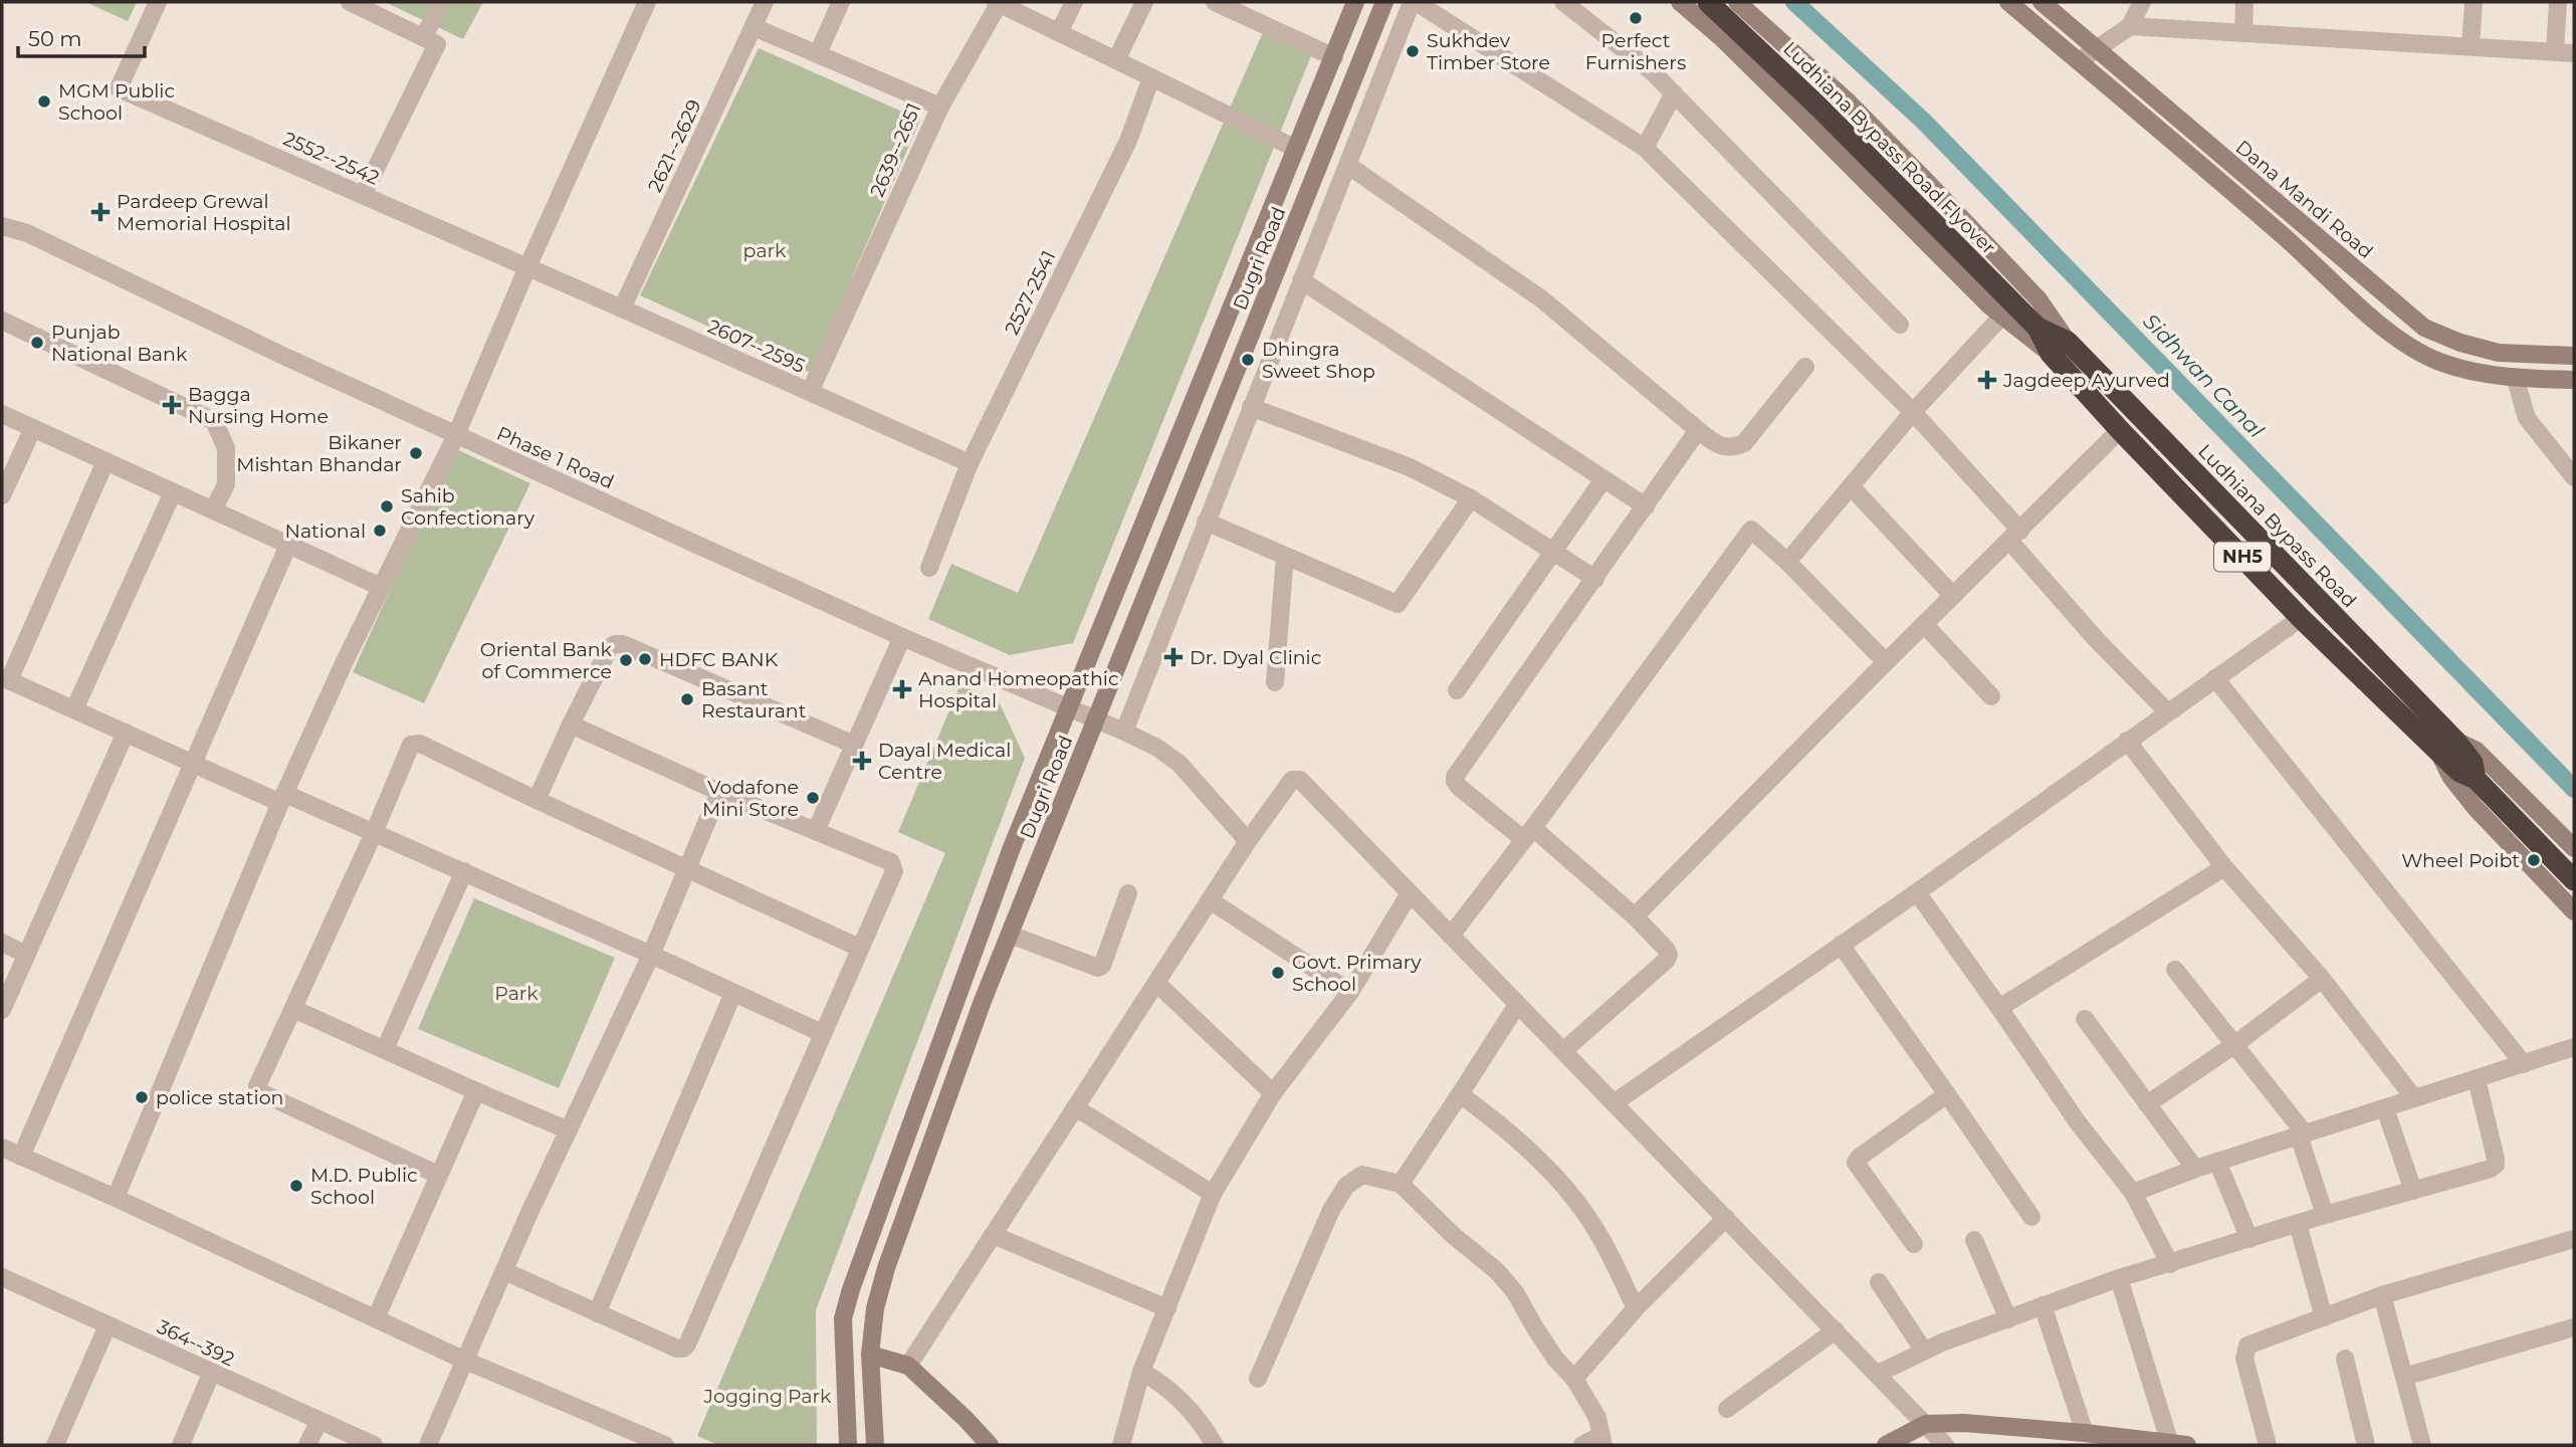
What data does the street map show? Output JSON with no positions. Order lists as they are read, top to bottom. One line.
{"streets":{"highway":["Ludhiana Bypass Road Flyover","Ludhiana Bypass Road","NH5"],"street":["2621--2629","2639--2651","2552--2542","Dana Mandi Road","Dugri Road","2527-2541","2607--2595","Phase 1 Road","364--392"]},"crossings":[["2621--2629","2639--2651"],["2621--2629","2607--2595"],["Ludhiana Bypass Road Flyover","Ludhiana Bypass Road"],["Ludhiana Bypass Road Flyover","NH5"],["2639--2651","2607--2595"],["2552--2542","2607--2595"],["Dugri Road","Phase 1 Road"],["2527-2541","2607--2595"],["Ludhiana Bypass Road","NH5"]],"water":["Sidhwan Canal"],"parks":["park","Park","Jogging Park"],"places":{"other":["Perfect Furnishers","Sukhdev Timber Store","MGM Public School","Punjab National Bank","Dhingra Sweet Shop","Bikaner Mishtan Bhandar","Sahib Confectionary","National","HDFC BANK","Oriental Bank of Commerce","Basant Restaurant","Vodafone Mini Store","Wheel Poibt","Govt. Primary School","police station","M.D. Public School"],"health":["Pardeep Grewal Memorial Hospital","Jagdeep Ayurved","Bagga Nursing Home","Dr. Dyal Clinic","Anand Homeopathic Hospital","Dayal Medical Centre"]},"scale_bar":"50 m"}
